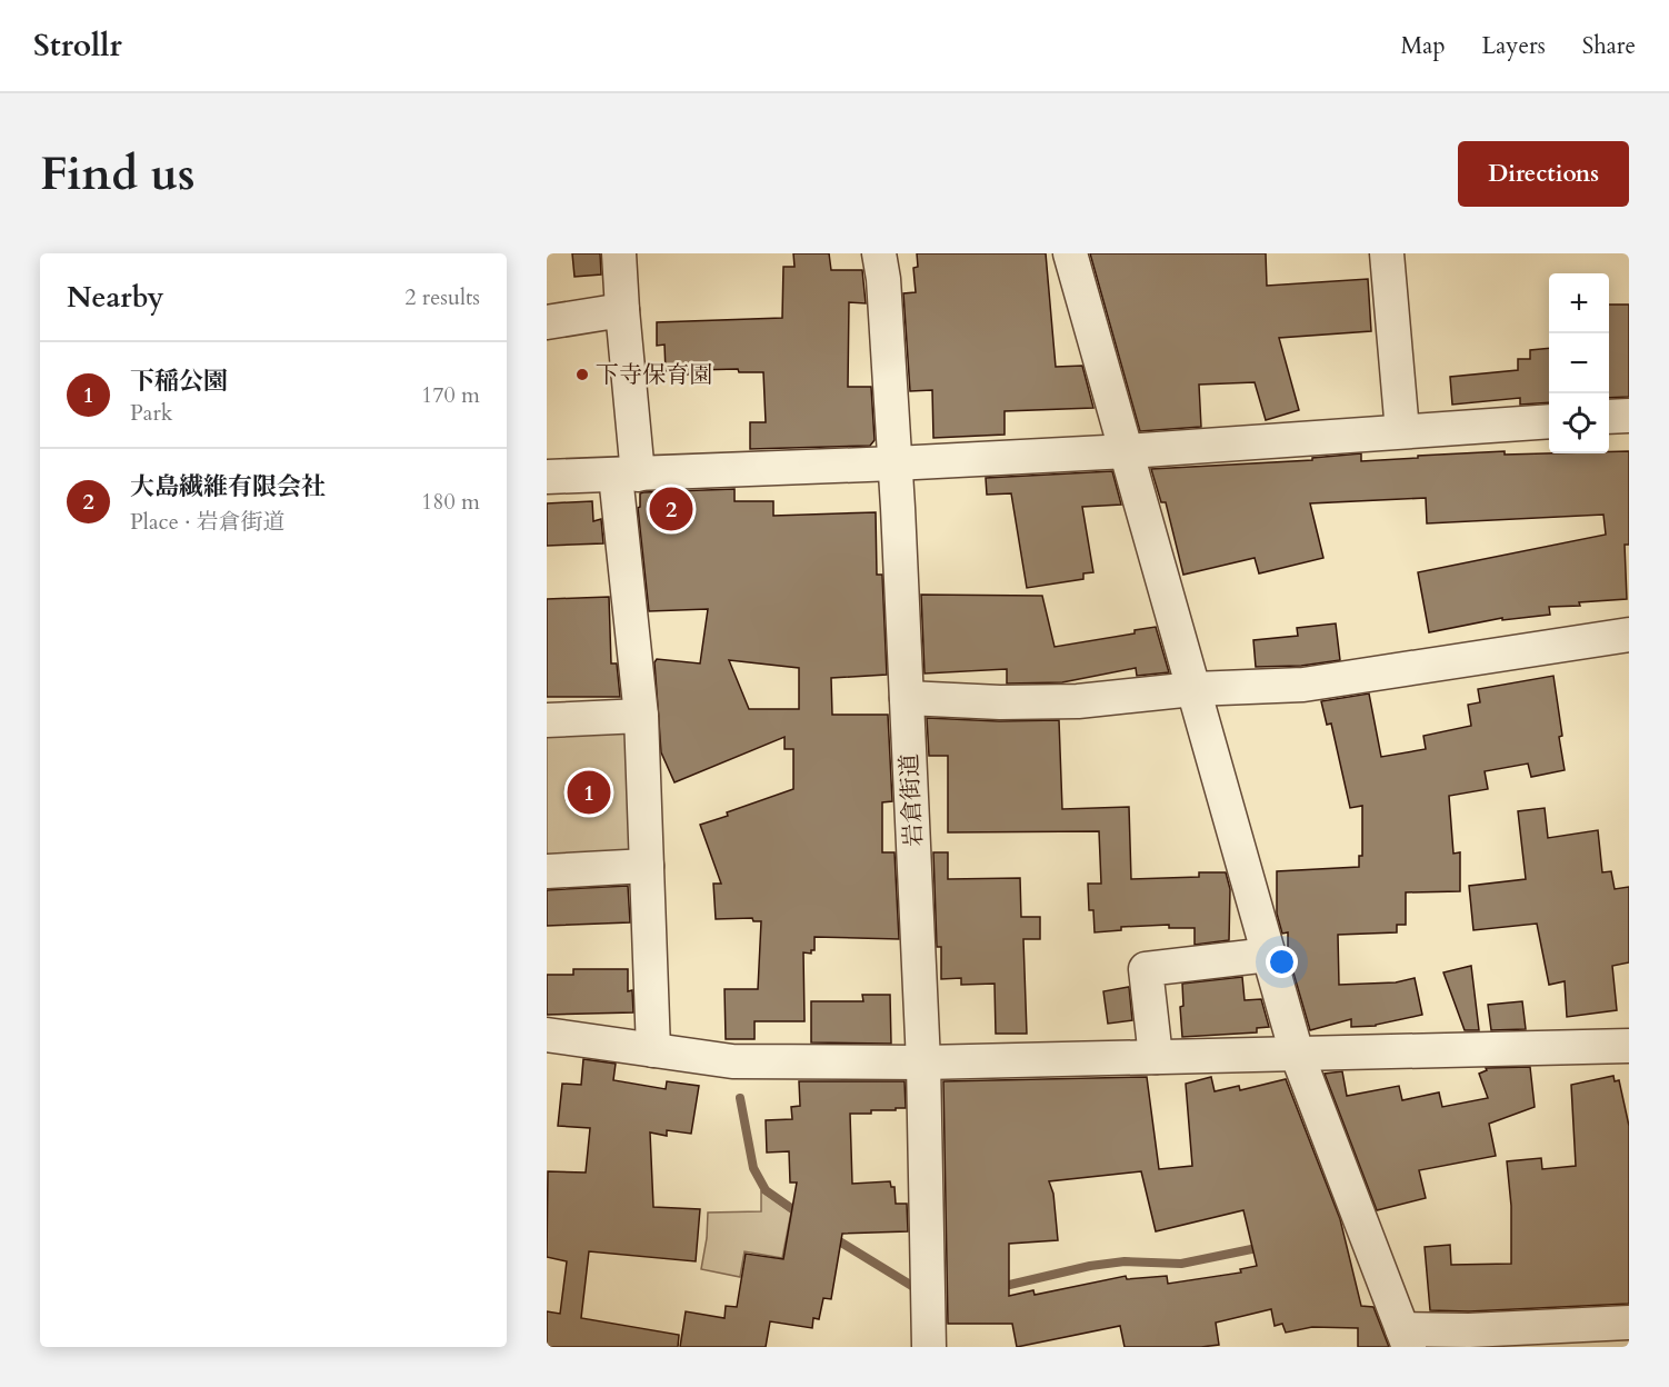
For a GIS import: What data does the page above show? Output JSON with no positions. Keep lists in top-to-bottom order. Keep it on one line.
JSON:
{"streets":{"street":["岩倉街道"]},"places":["下寺保育園"],"page":{"header":"Strollr","nav":["Map","Layers","Share"],"buttons":"Directions","title":"Find us","heading":["Nearby","2 results"],"map_buttons":["+","−"],"list":[{"mark":"1","name":"下稲公園","note":"Park","value":"170 m"},{"mark":"2","name":"大島繊維有限会社","note":"Place · 岩倉街道","value":"180 m"}],"pins":["2","1"]}}
